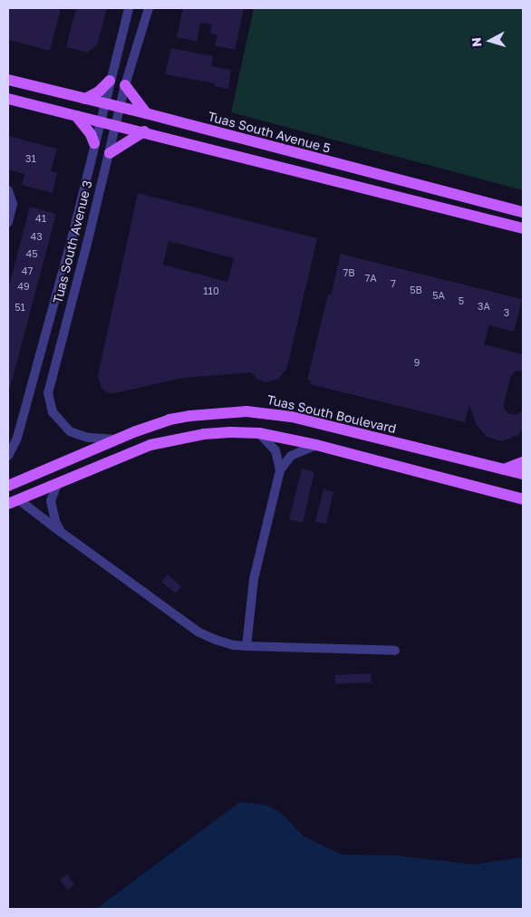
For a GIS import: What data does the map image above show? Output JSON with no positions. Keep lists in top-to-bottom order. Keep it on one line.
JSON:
{"streets":{"main road":["Tuas South Avenue 5","Tuas South Boulevard"],"street":["Tuas South Avenue 3"]},"crossings":[["Tuas South Avenue 5","Tuas South Avenue 3"],["Tuas South Avenue 3","Tuas South Boulevard"]],"house_numbers":["31","41","43","45","47","7B","7A","7","49","5B","110","5A","5","3A","51","3","9"],"north":"left"}
